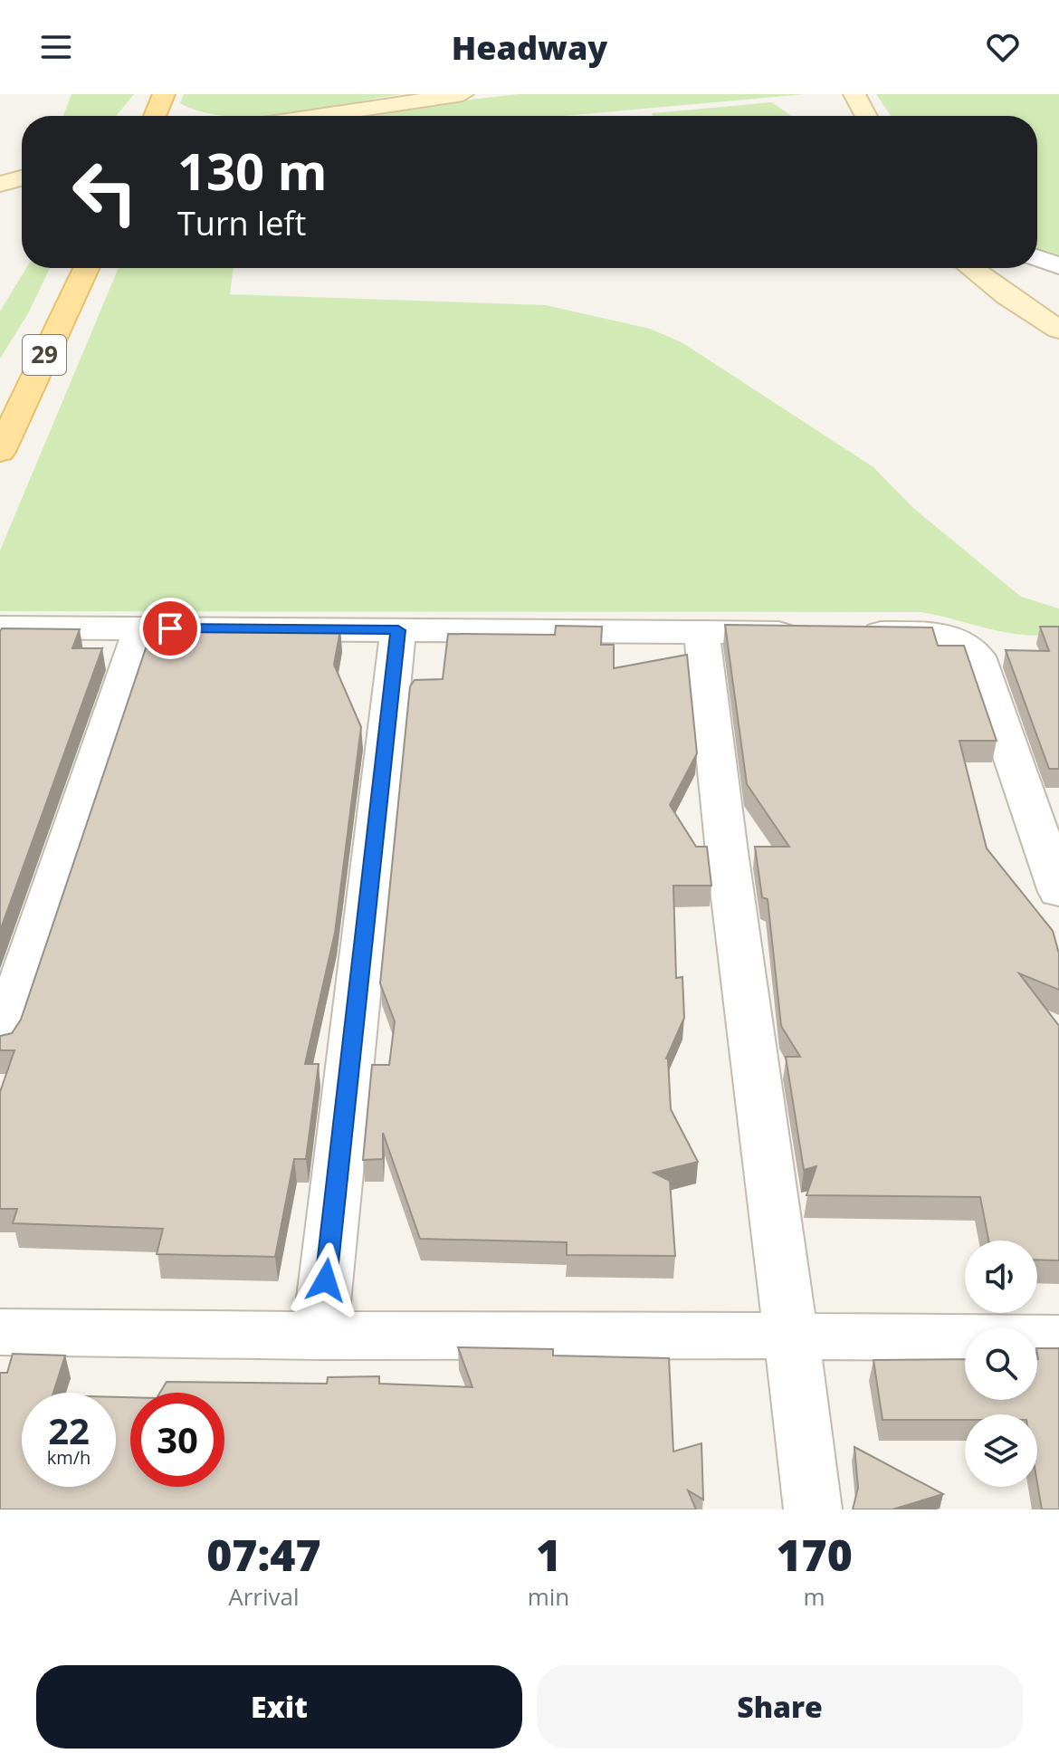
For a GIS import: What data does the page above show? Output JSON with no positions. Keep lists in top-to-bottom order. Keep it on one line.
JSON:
{"streets":{"main road":["29"]},"page":{"header":"Headway","turn":["130 m","Turn left"],"speed":"22 km/h","limit":"30","eta":["07:47","Arrival","1","min","170","m"],"buttons":["Exit","Share"]}}
